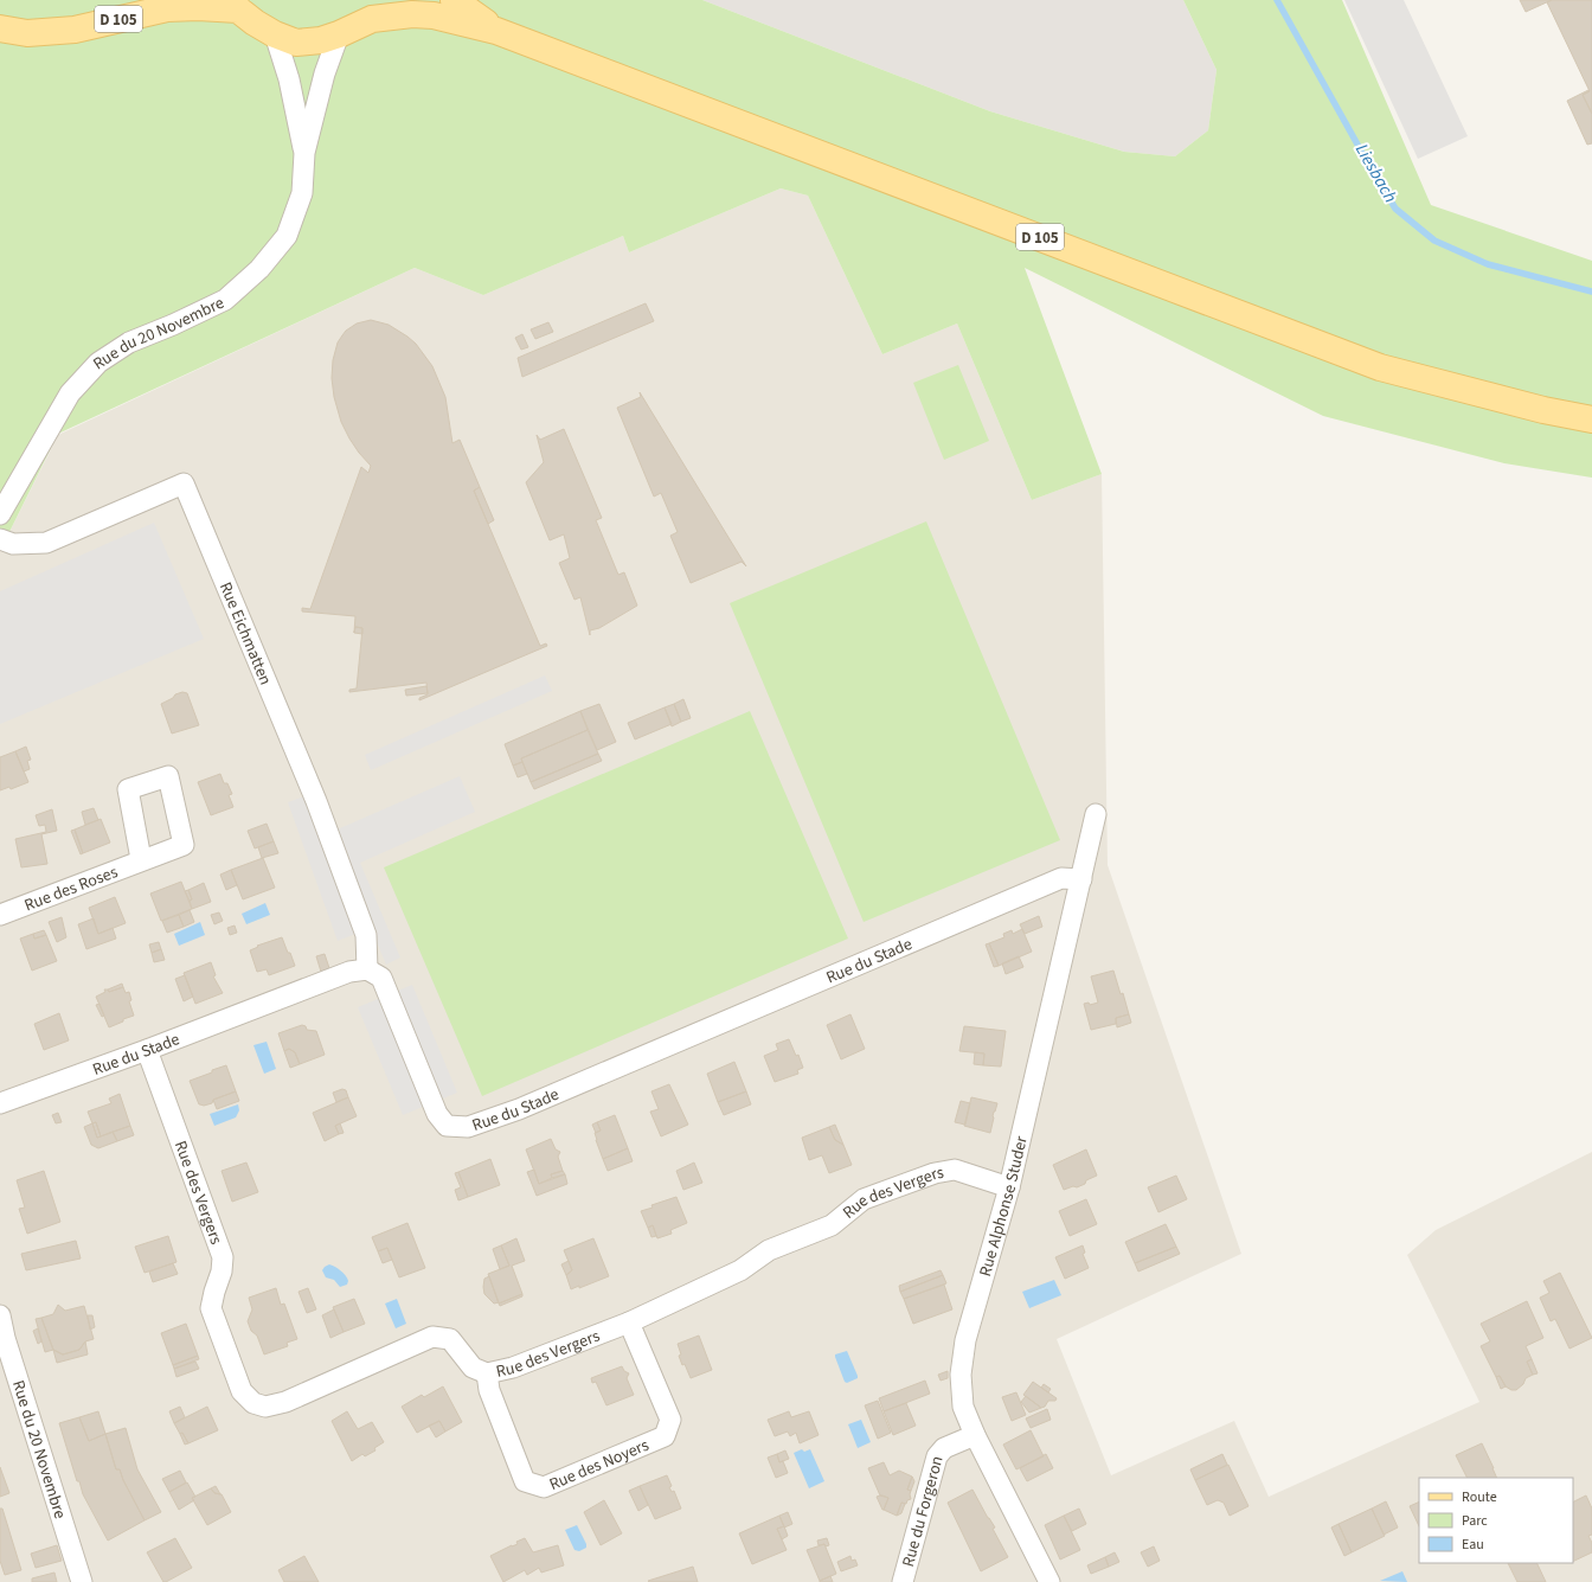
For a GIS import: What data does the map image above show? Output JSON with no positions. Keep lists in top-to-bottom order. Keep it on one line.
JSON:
{"streets":{"main road":["D 105"],"street":["Rue du 20 Novembre","Rue Eichmatten","Rue des Roses","Rue du Stade","Rue des Vergers","Rue Alphonse Studer","Rue des Noyers","Rue du Forgeron"]},"crossings":[["Rue Eichmatten","Rue du Stade"],["Rue du Stade","Rue des Vergers"],["Rue du Stade","Rue Alphonse Studer"],["Rue des Vergers","Rue Alphonse Studer"],["Rue des Vergers","Rue des Noyers"],["Rue Alphonse Studer","Rue du Forgeron"]],"water":["Liesbach"],"legend":["Route","Parc","Eau"]}
